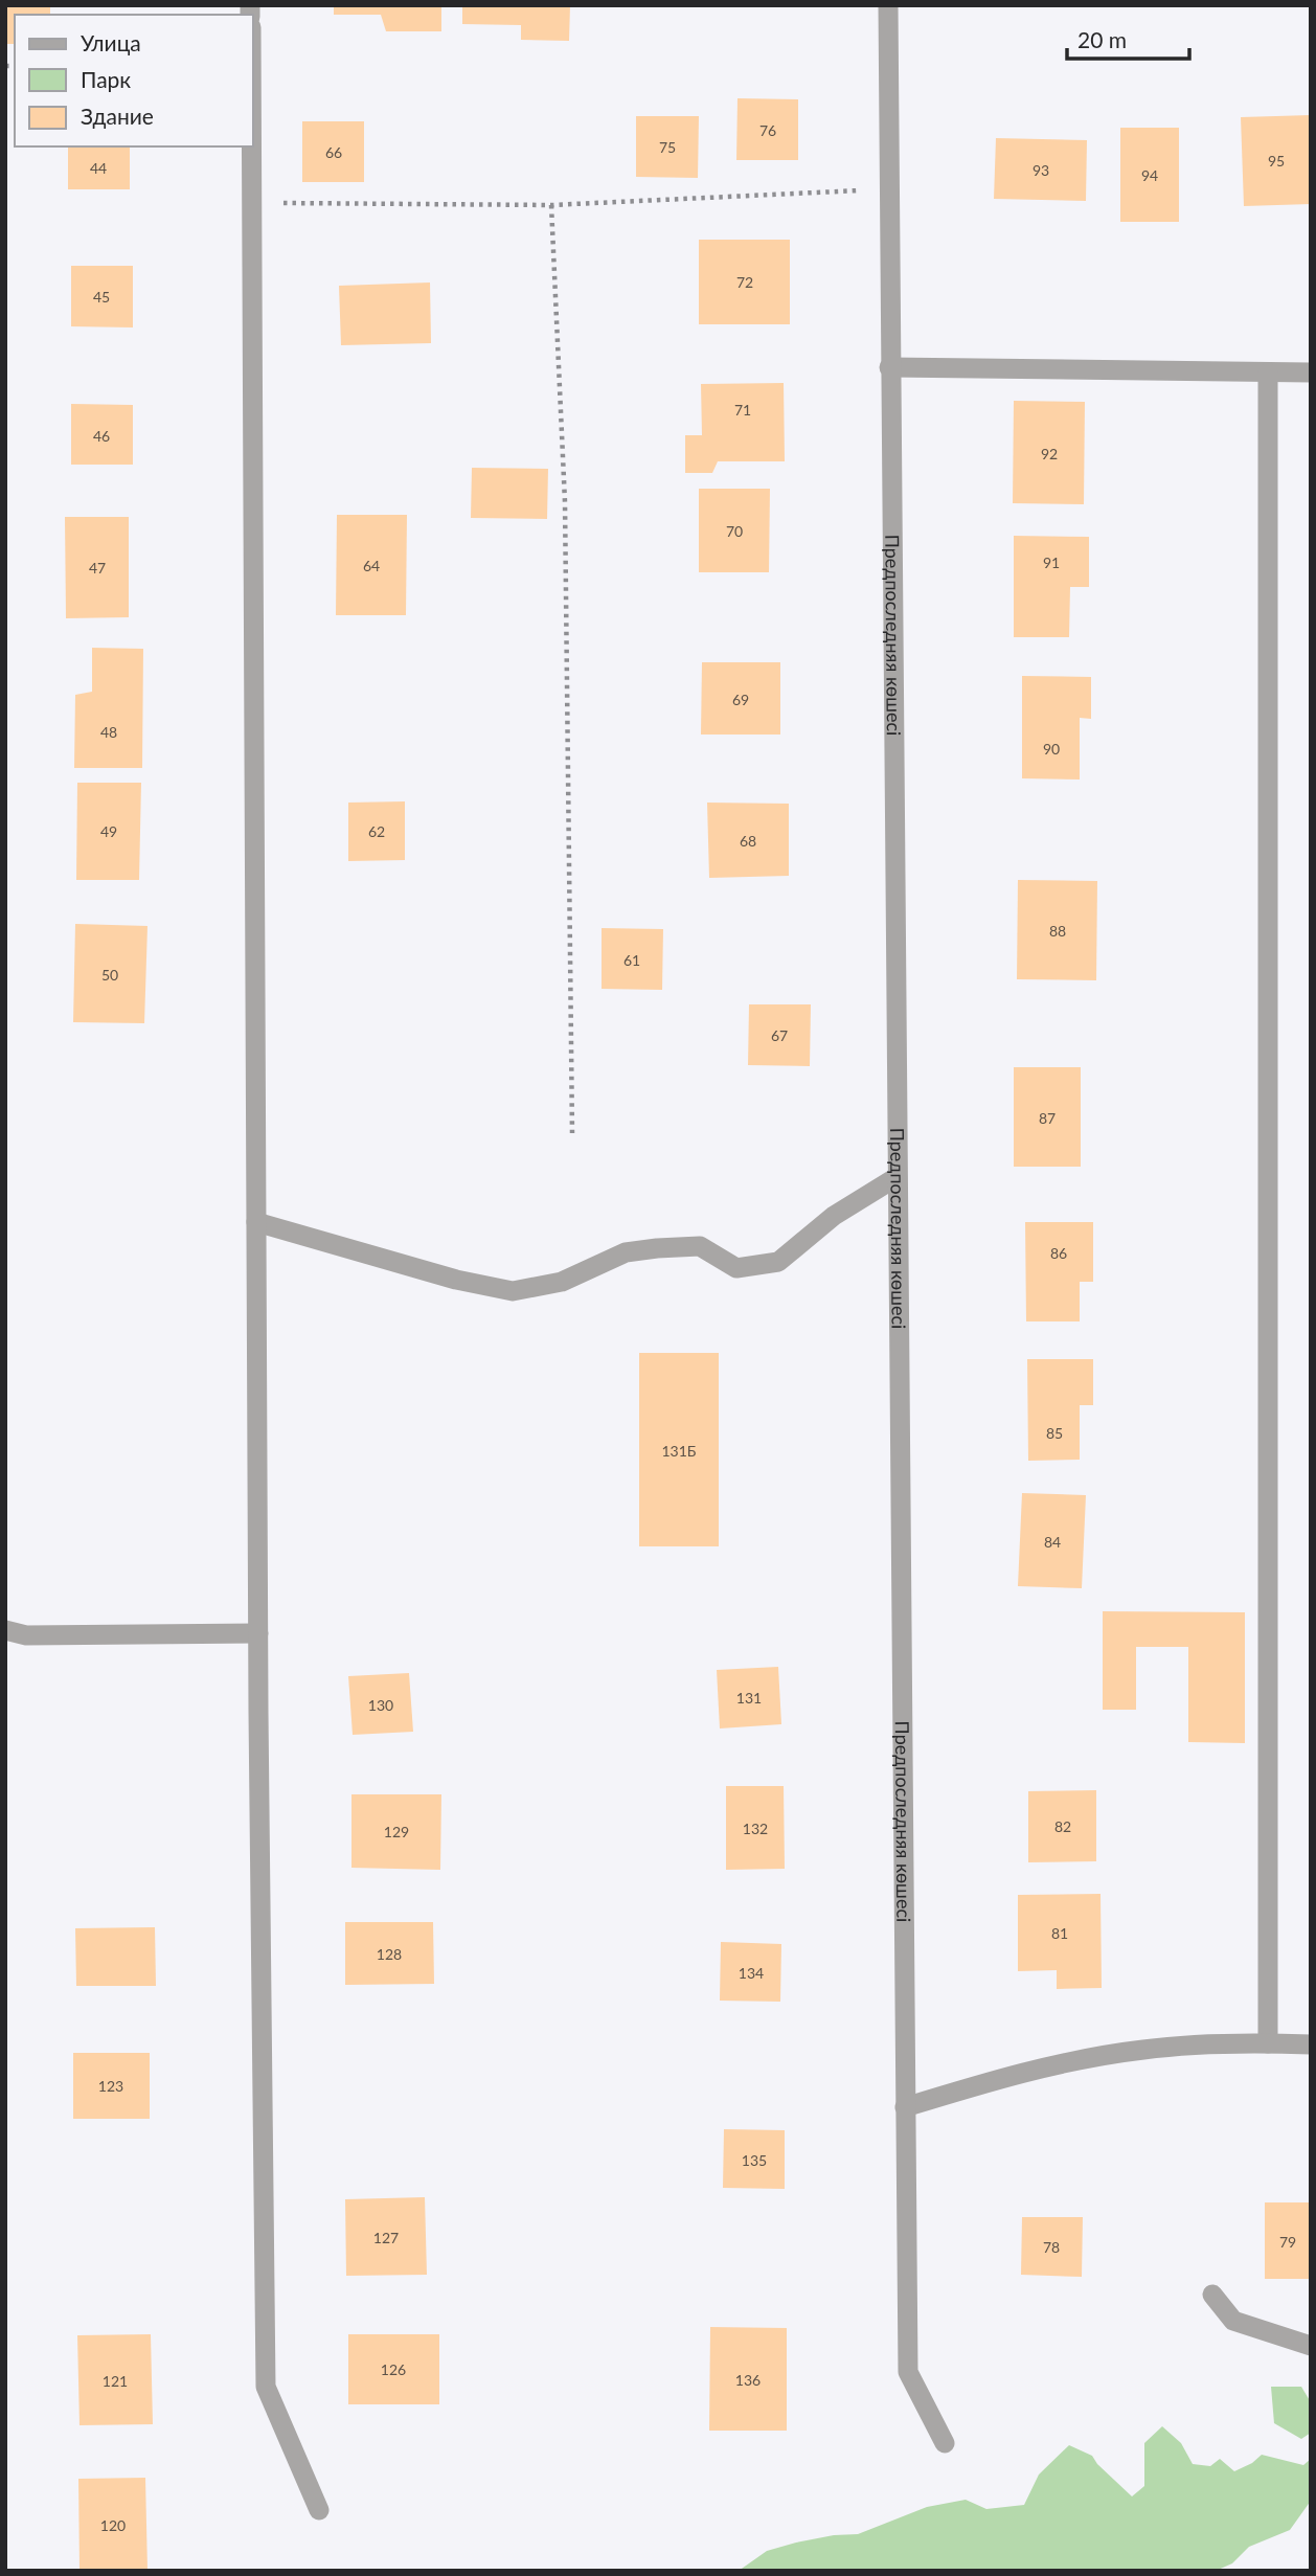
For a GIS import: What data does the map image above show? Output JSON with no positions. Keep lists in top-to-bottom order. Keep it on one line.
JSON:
{"streets":{"street":["Предпоследняя көшесі"]},"house_numbers":["76","75","66","95","44","93","94","72","45","71","46","92","70","91","64","47","69","48","90","49","62","68","88","61","50","67","87","86","85","131Б","84","131","130","82","132","129","81","128","134","123","135","127","79","78","126","136","121","120"],"legend":["Улица","Парк","Здание"],"scale_bar":"20 m"}
